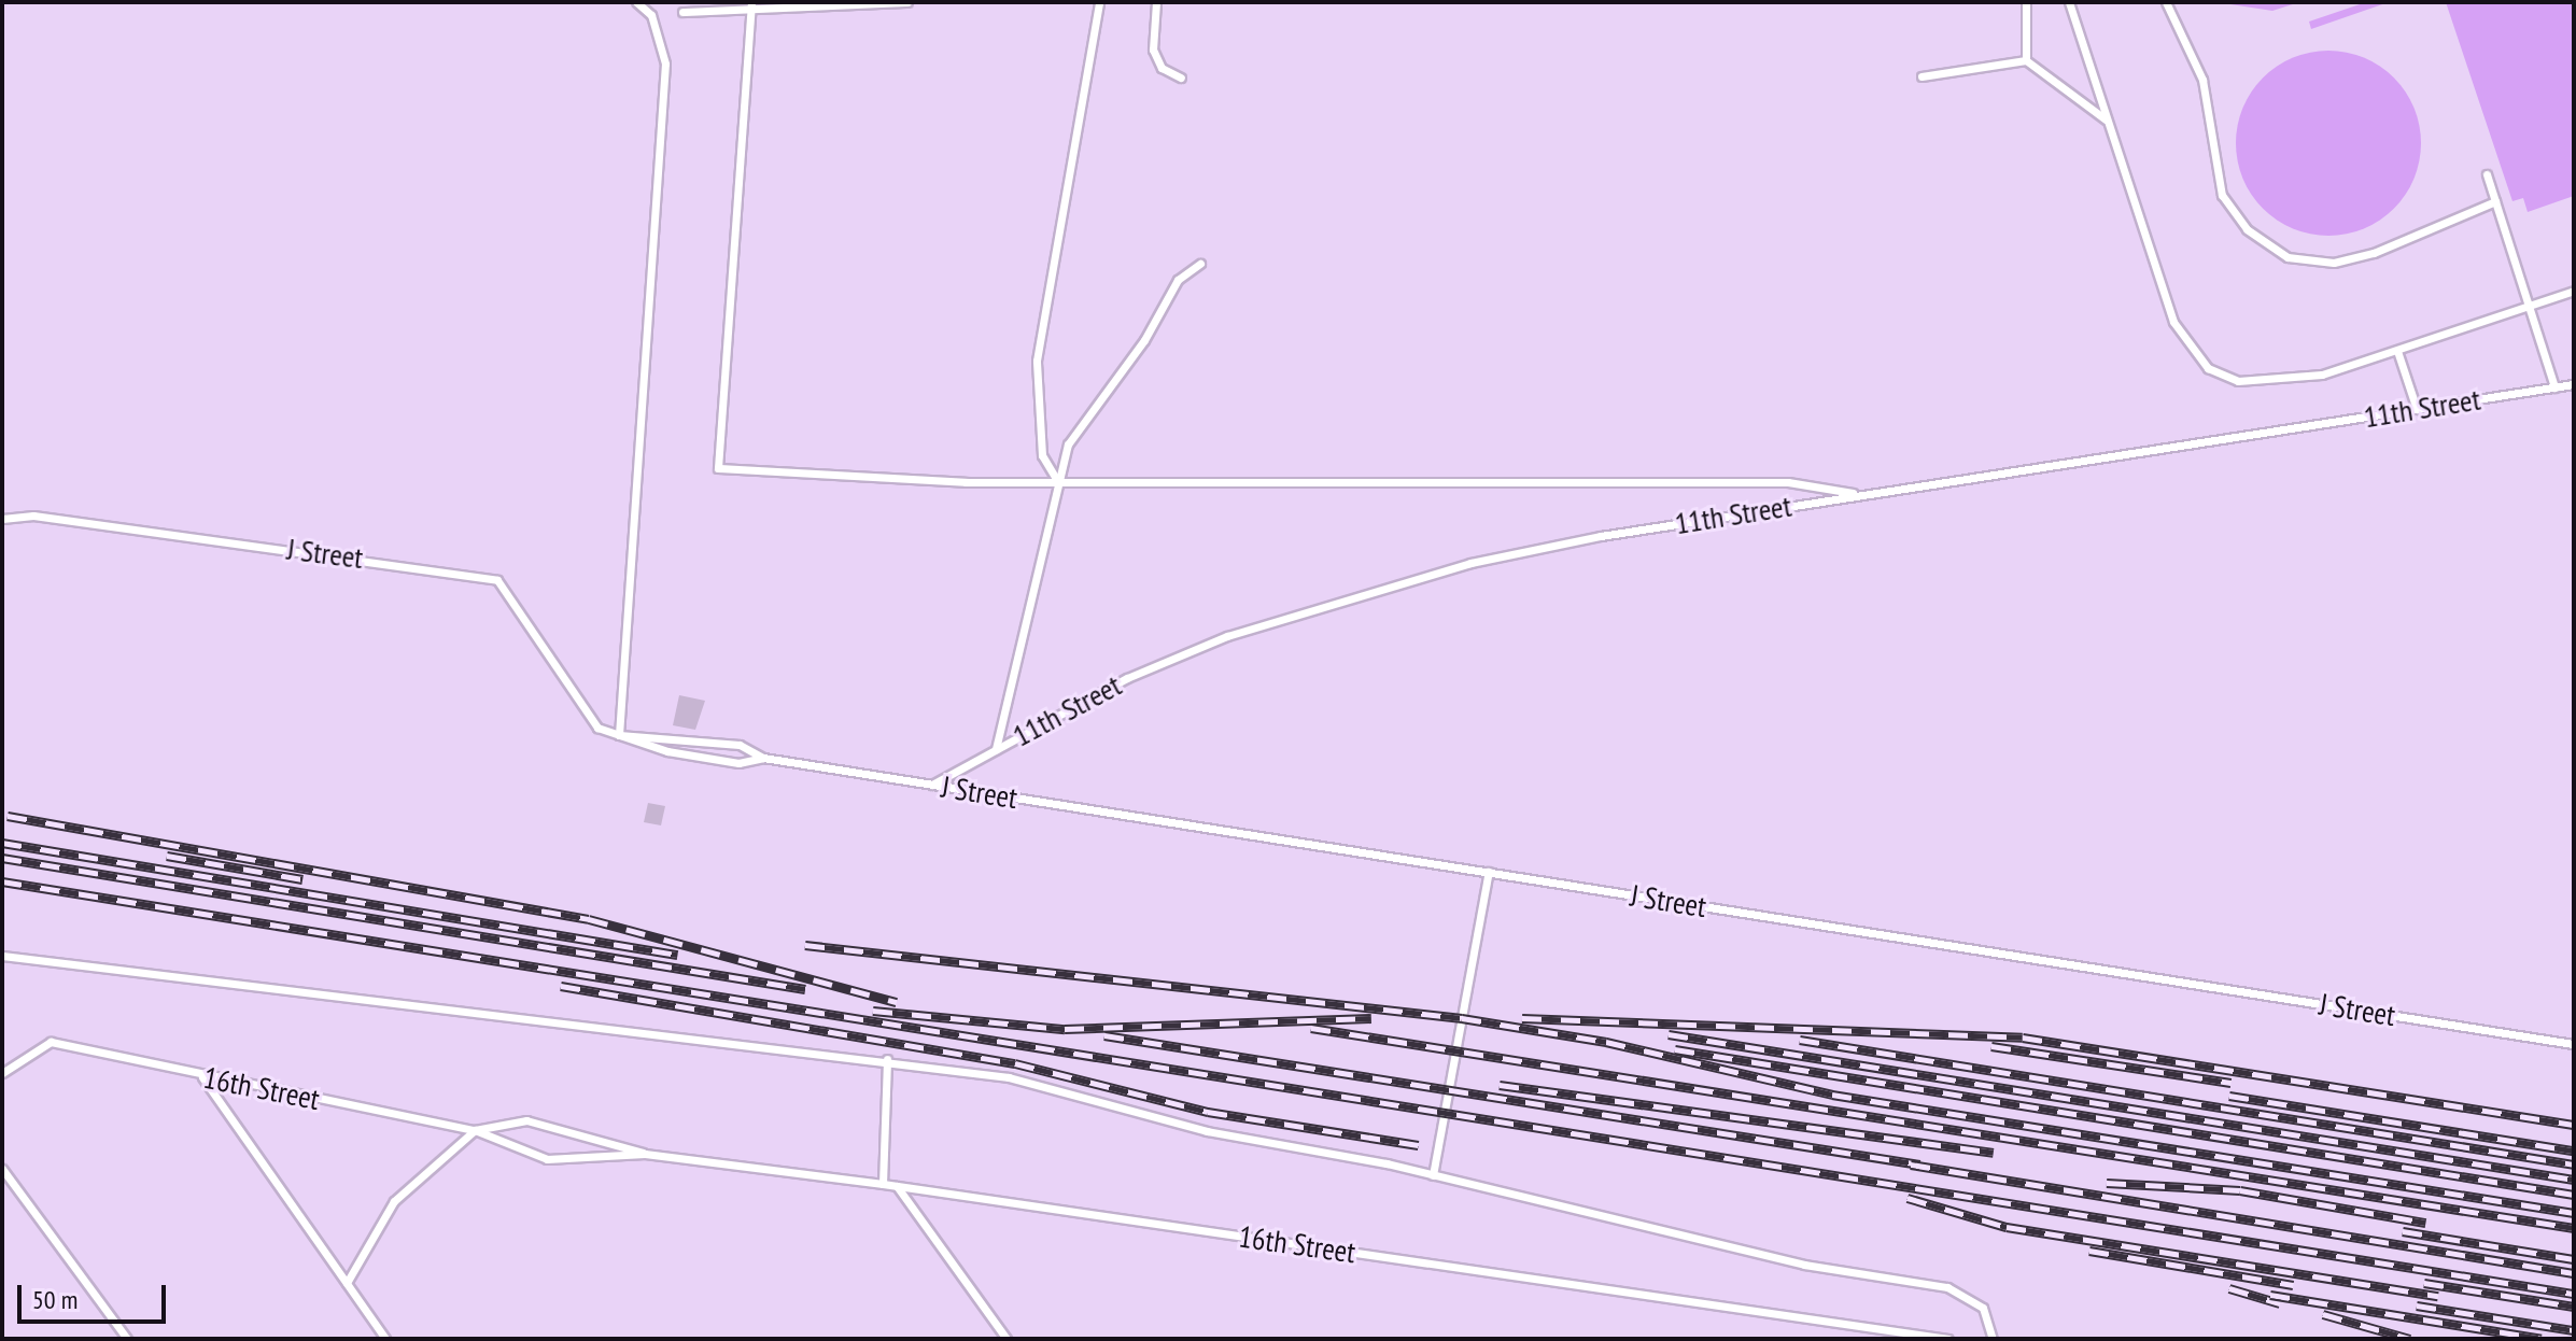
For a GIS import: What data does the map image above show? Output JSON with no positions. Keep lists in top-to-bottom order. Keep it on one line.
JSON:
{"streets":{"lane":["11th Street","J Street","16th Street"]},"crossings":[["11th Street","J Street"]],"scale_bar":"50 m"}
